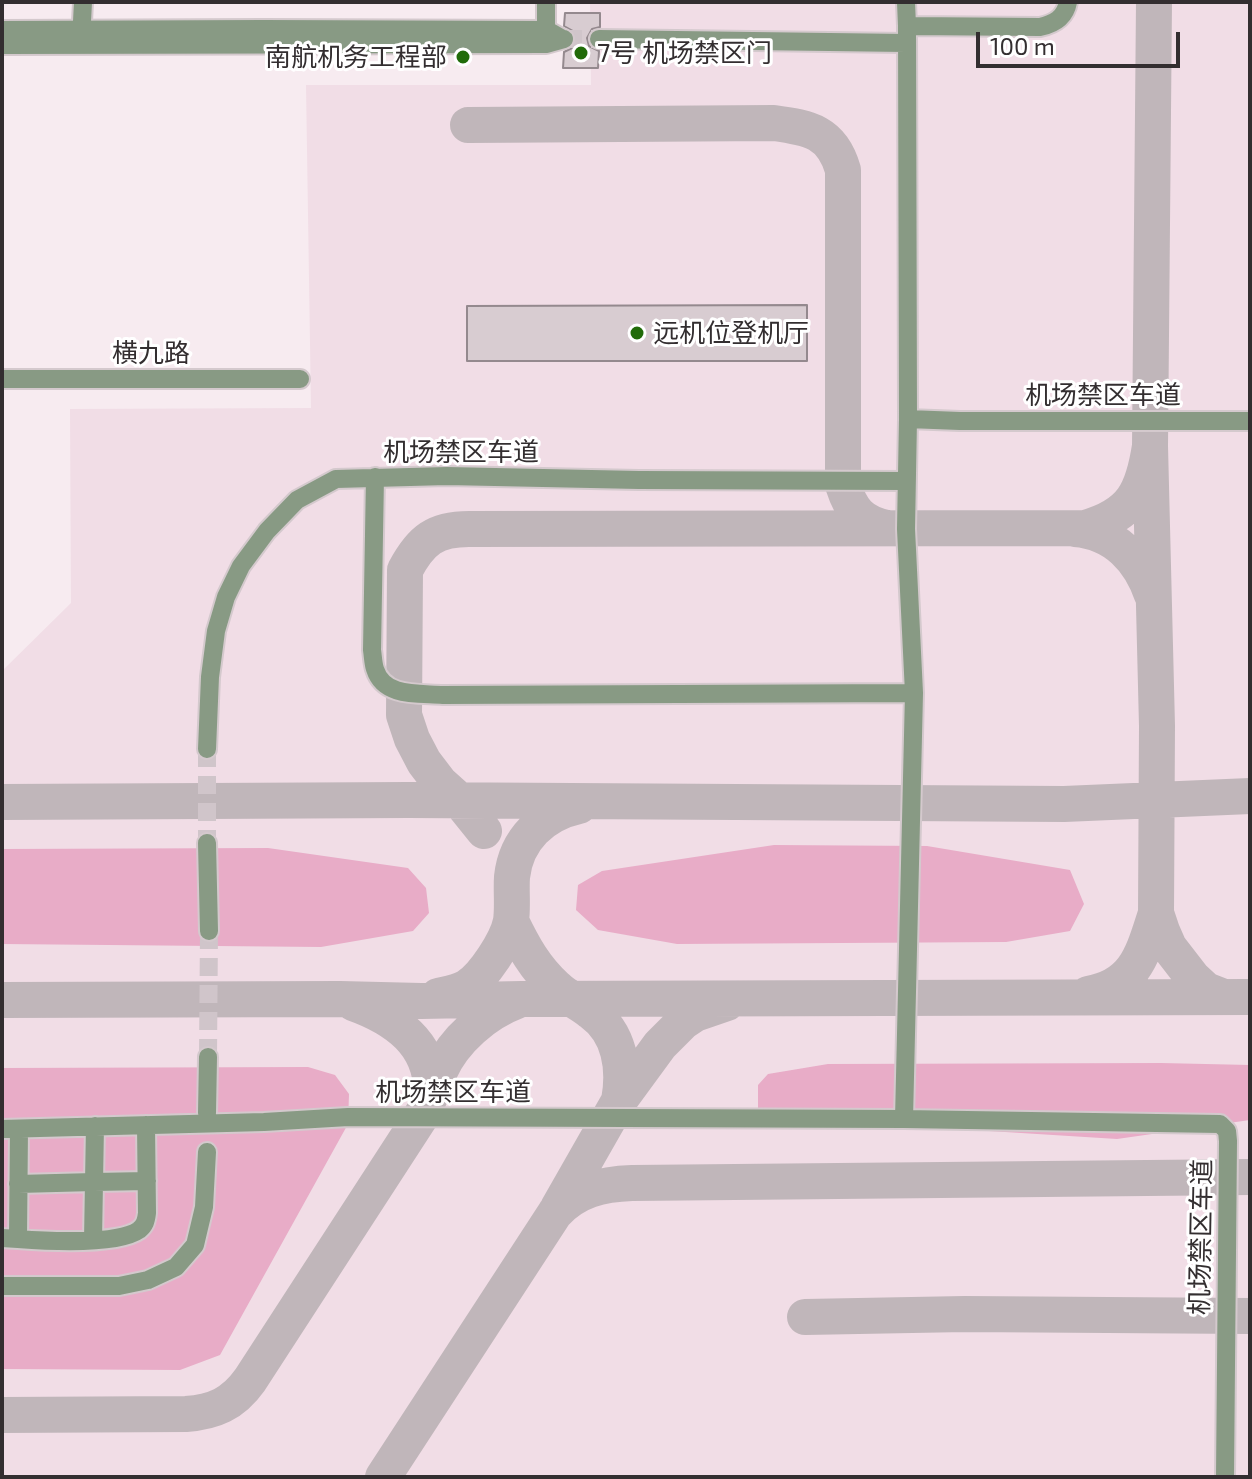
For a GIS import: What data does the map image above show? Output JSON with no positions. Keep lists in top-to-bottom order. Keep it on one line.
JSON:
{"streets":{"street":["横九路","机场禁区车道"]},"places":["7号 机场禁区门","南航机务工程部","远机位登机厅"],"scale_bar":"100 m"}
